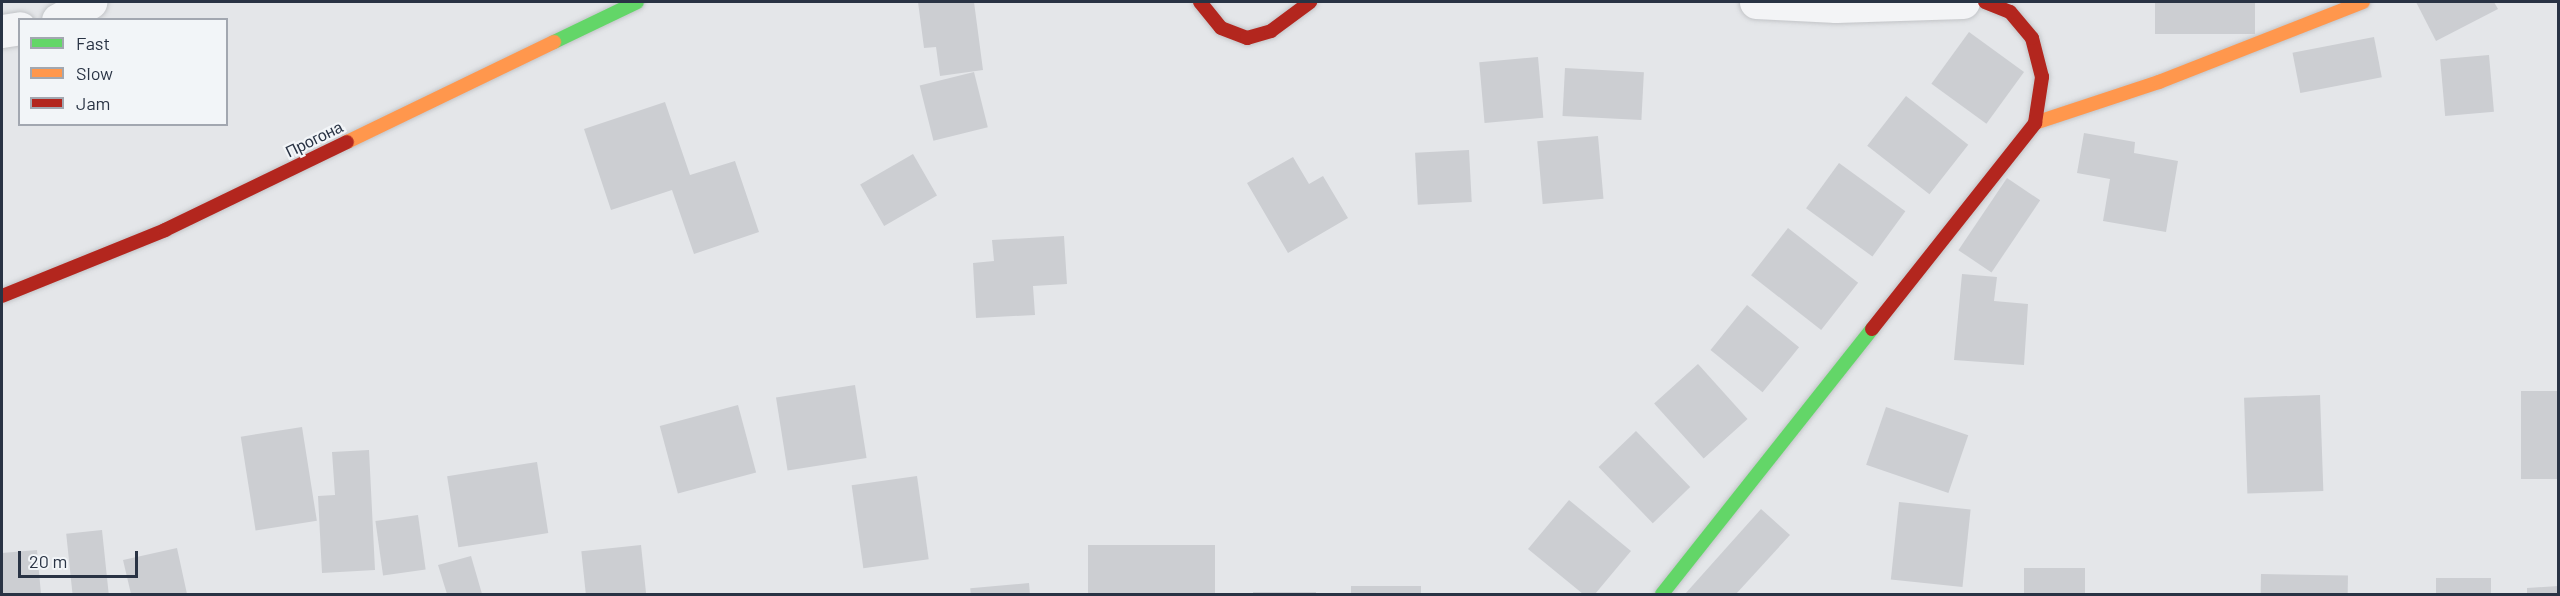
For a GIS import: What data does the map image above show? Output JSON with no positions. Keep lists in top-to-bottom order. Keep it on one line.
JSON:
{"streets":{"street":["Прогона"]},"legend":["Fast","Slow","Jam"],"scale_bar":"20 m"}
